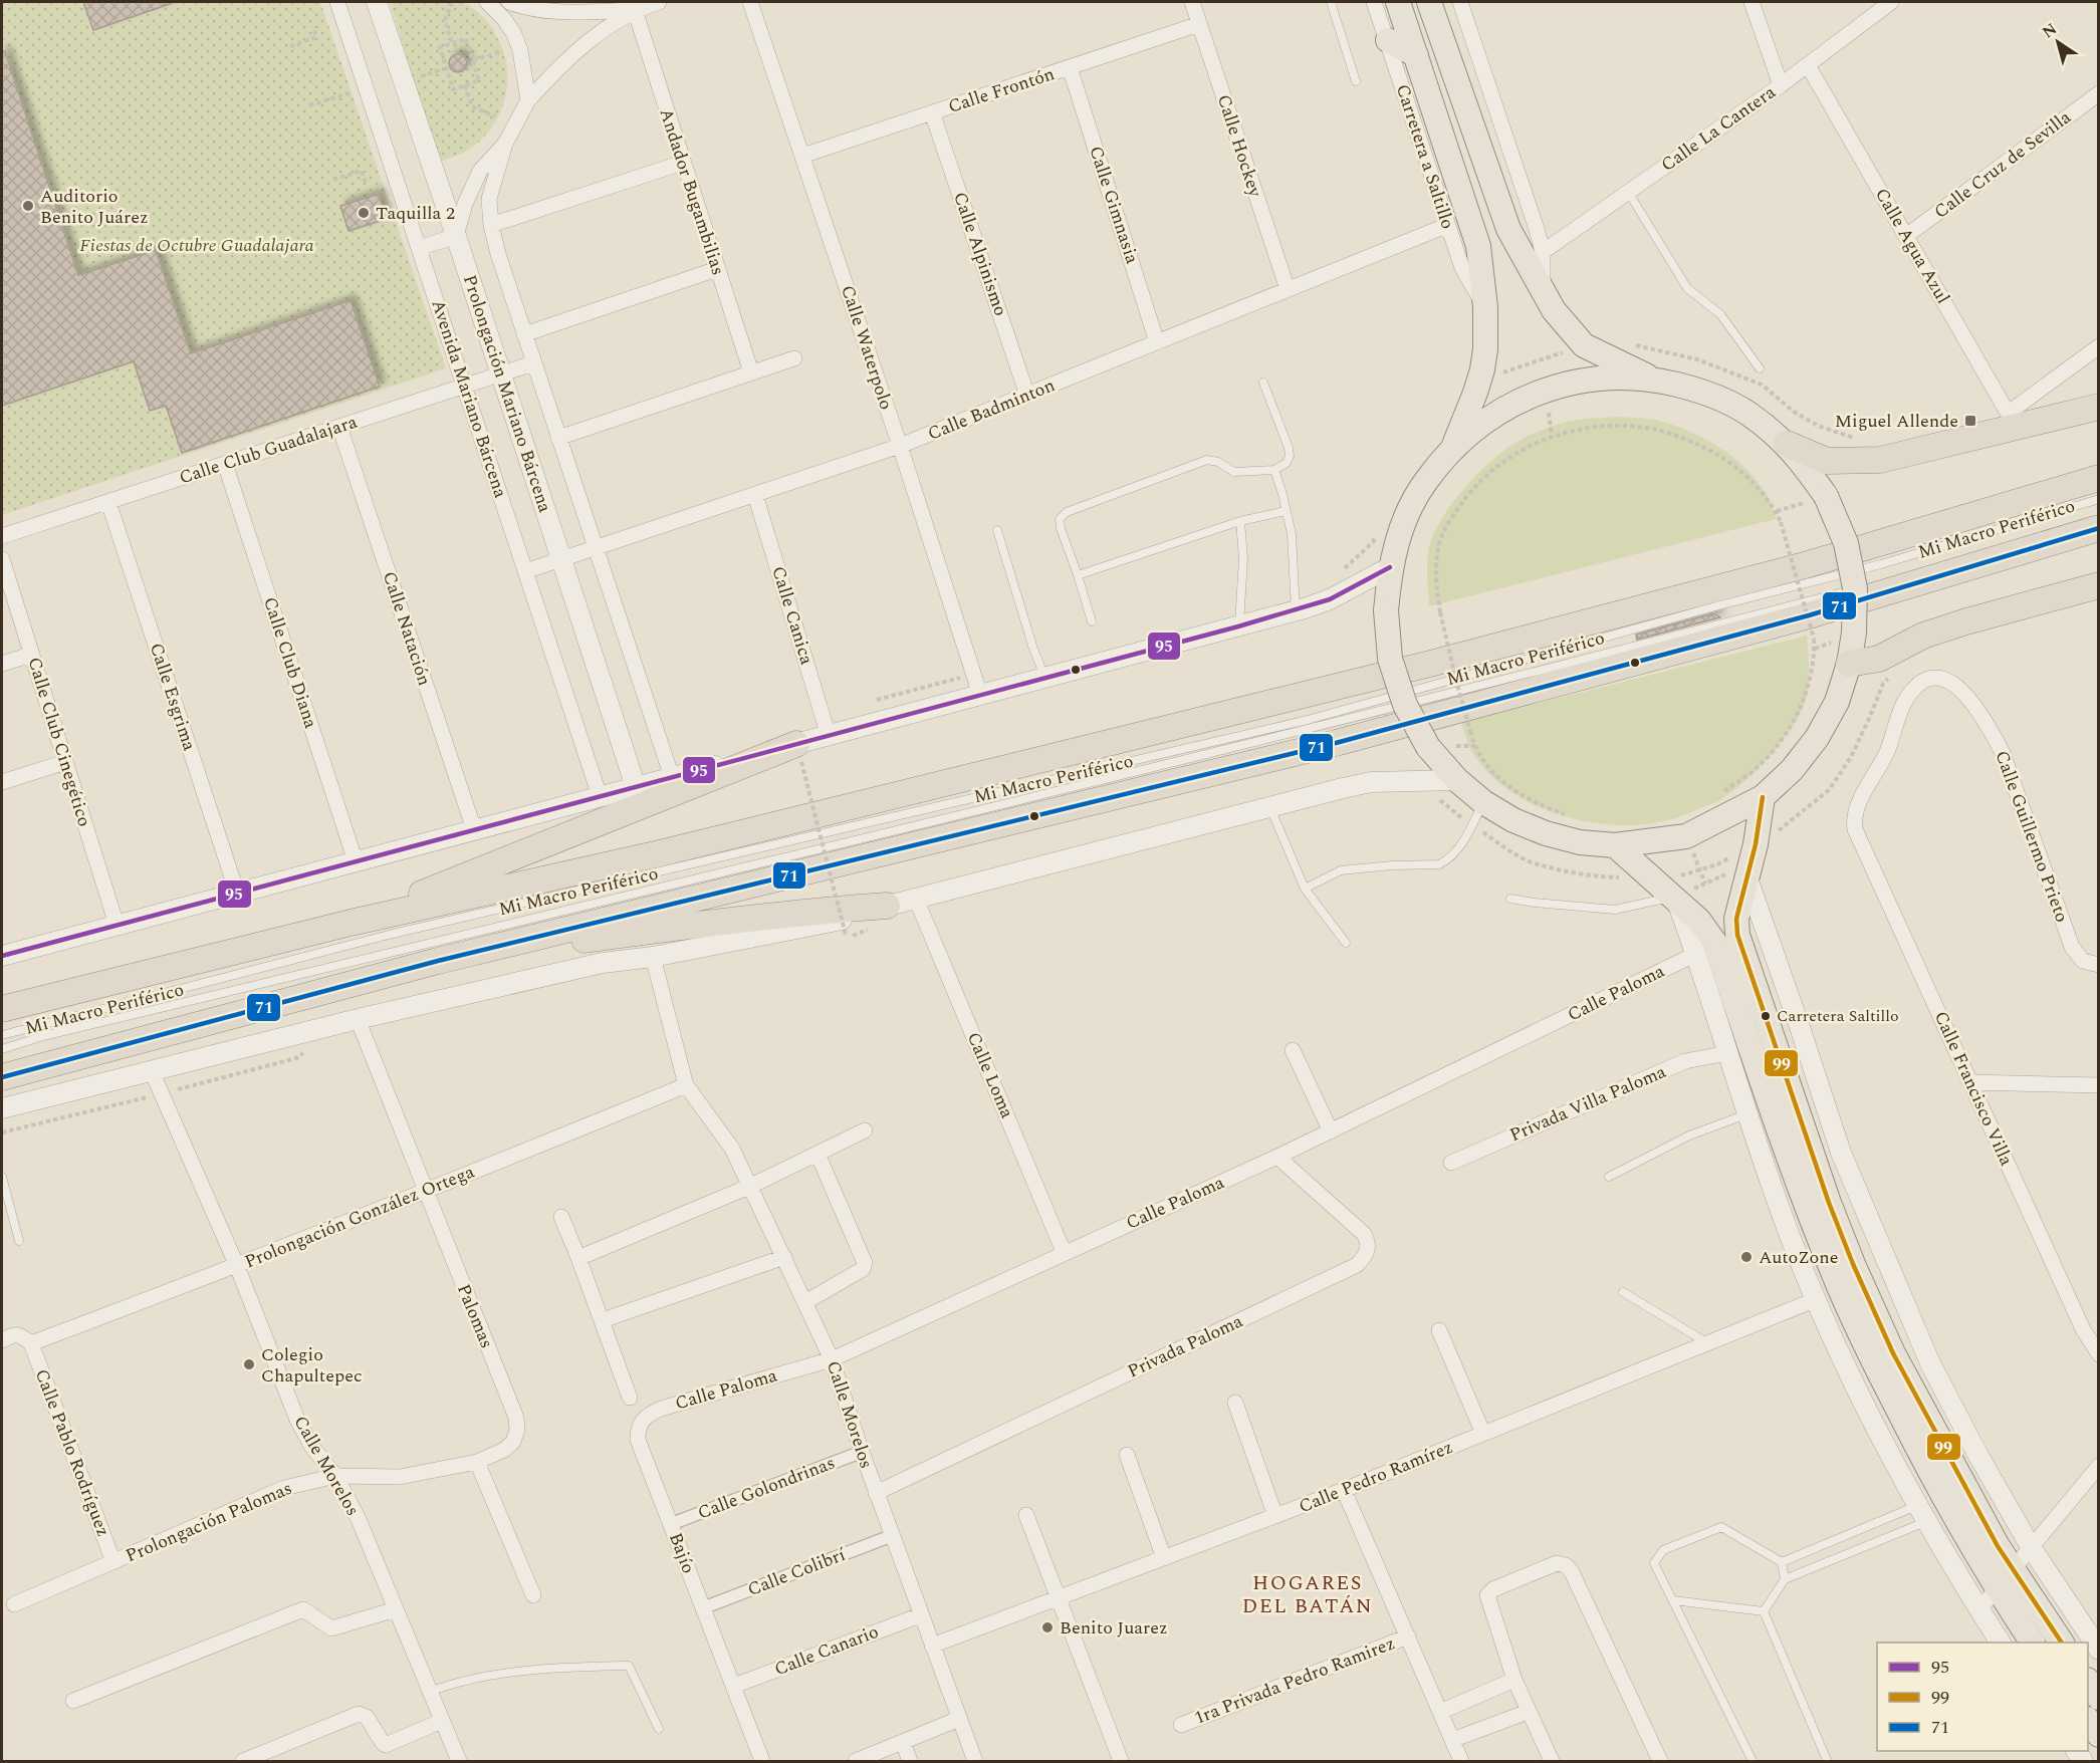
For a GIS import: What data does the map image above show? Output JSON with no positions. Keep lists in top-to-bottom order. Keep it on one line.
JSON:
{"streets":{"main road":["Carretera a Saltillo"],"street":["Calle Frontón","Calle La Cantera","Calle Hockey","Calle Cruz de Sevilla","Andador Bugambilias","Calle Gimnasia","Calle Agua Azul","Calle Alpinismo","Calle Waterpolo","Prolongación Mariano Bárcena","Avenida Mariano Bárcena","Calle Badminton","Calle Club Guadalajara","Calle Canica","Calle Natación","Calle Club Diana","Calle Esgrima","Calle Club Cinegético","Calle Guillermo Prieto","Calle Paloma","Calle Loma","Calle Francisco Villa","Privada Villa Paloma","Prolongación González Ortega","Palomas","Privada Paloma","Calle Morelos","Calle Pablo Rodríguez","Calle Pedro Ramírez","Calle Golondrinas","Prolongación Palomas","Bajío","Calle Colibrí","Calle Canario","1ra Privada Pedro Ramirez"],"lane":["Mi Macro Periférico"]},"crossings":[["Calle Frontón","Calle Hockey"],["Calle Frontón","Calle Gimnasia"],["Calle Frontón","Calle Alpinismo"],["Calle Frontón","Calle Waterpolo"],["Calle La Cantera","Calle Agua Azul"],["Calle Hockey","Calle Badminton"],["Carretera a Saltillo","Calle Badminton"],["Calle Cruz de Sevilla","Calle Agua Azul"],["Calle Gimnasia","Calle Badminton"],["Calle Alpinismo","Calle Badminton"],["Calle Waterpolo","Calle Badminton"],["Prolongación Mariano Bárcena","Calle Badminton"],["Prolongación Mariano Bárcena","Calle Club Guadalajara"],["Avenida Mariano Bárcena","Calle Badminton"],["Avenida Mariano Bárcena","Calle Club Guadalajara"],["Calle Badminton","Calle Canica"],["Calle Club Guadalajara","Calle Natación"],["Calle Club Guadalajara","Calle Club Diana"],["Calle Club Guadalajara","Calle Esgrima"],["Calle Guillermo Prieto","Calle Francisco Villa"],["Calle Paloma","Calle Loma"],["Calle Paloma","Privada Paloma"],["Calle Paloma","Calle Morelos"],["Calle Paloma","Bajío"],["Prolongación González Ortega","Palomas"],["Prolongación González Ortega","Calle Morelos"],["Prolongación González Ortega","Calle Pablo Rodríguez"],["Palomas","Prolongación Palomas"],["Privada Paloma","Calle Morelos"],["Calle Morelos","Calle Pedro Ramírez"],["Calle Morelos","Calle Golondrinas"],["Calle Morelos","Prolongación Palomas"],["Calle Morelos","Calle Colibrí"],["Calle Morelos","Calle Canario"],["Calle Pablo Rodríguez","Prolongación Palomas"],["Calle Golondrinas","Bajío"],["Bajío","Calle Colibrí"],["Bajío","Calle Canario"]],"districts":["HOGARES DEL BATÁN"],"parks":["Fiestas de Octubre Guadalajara"],"places":{"other":["Auditorio Benito Juárez","Taquilla 2","Carretera Saltillo","AutoZone","Colegio Chapultepec","Benito Juarez"],"transit":["Miguel Allende"]},"lines":["transit line 71","transit line 95","transit line 99"],"legend":["95","99","71"],"north":"top left"}
